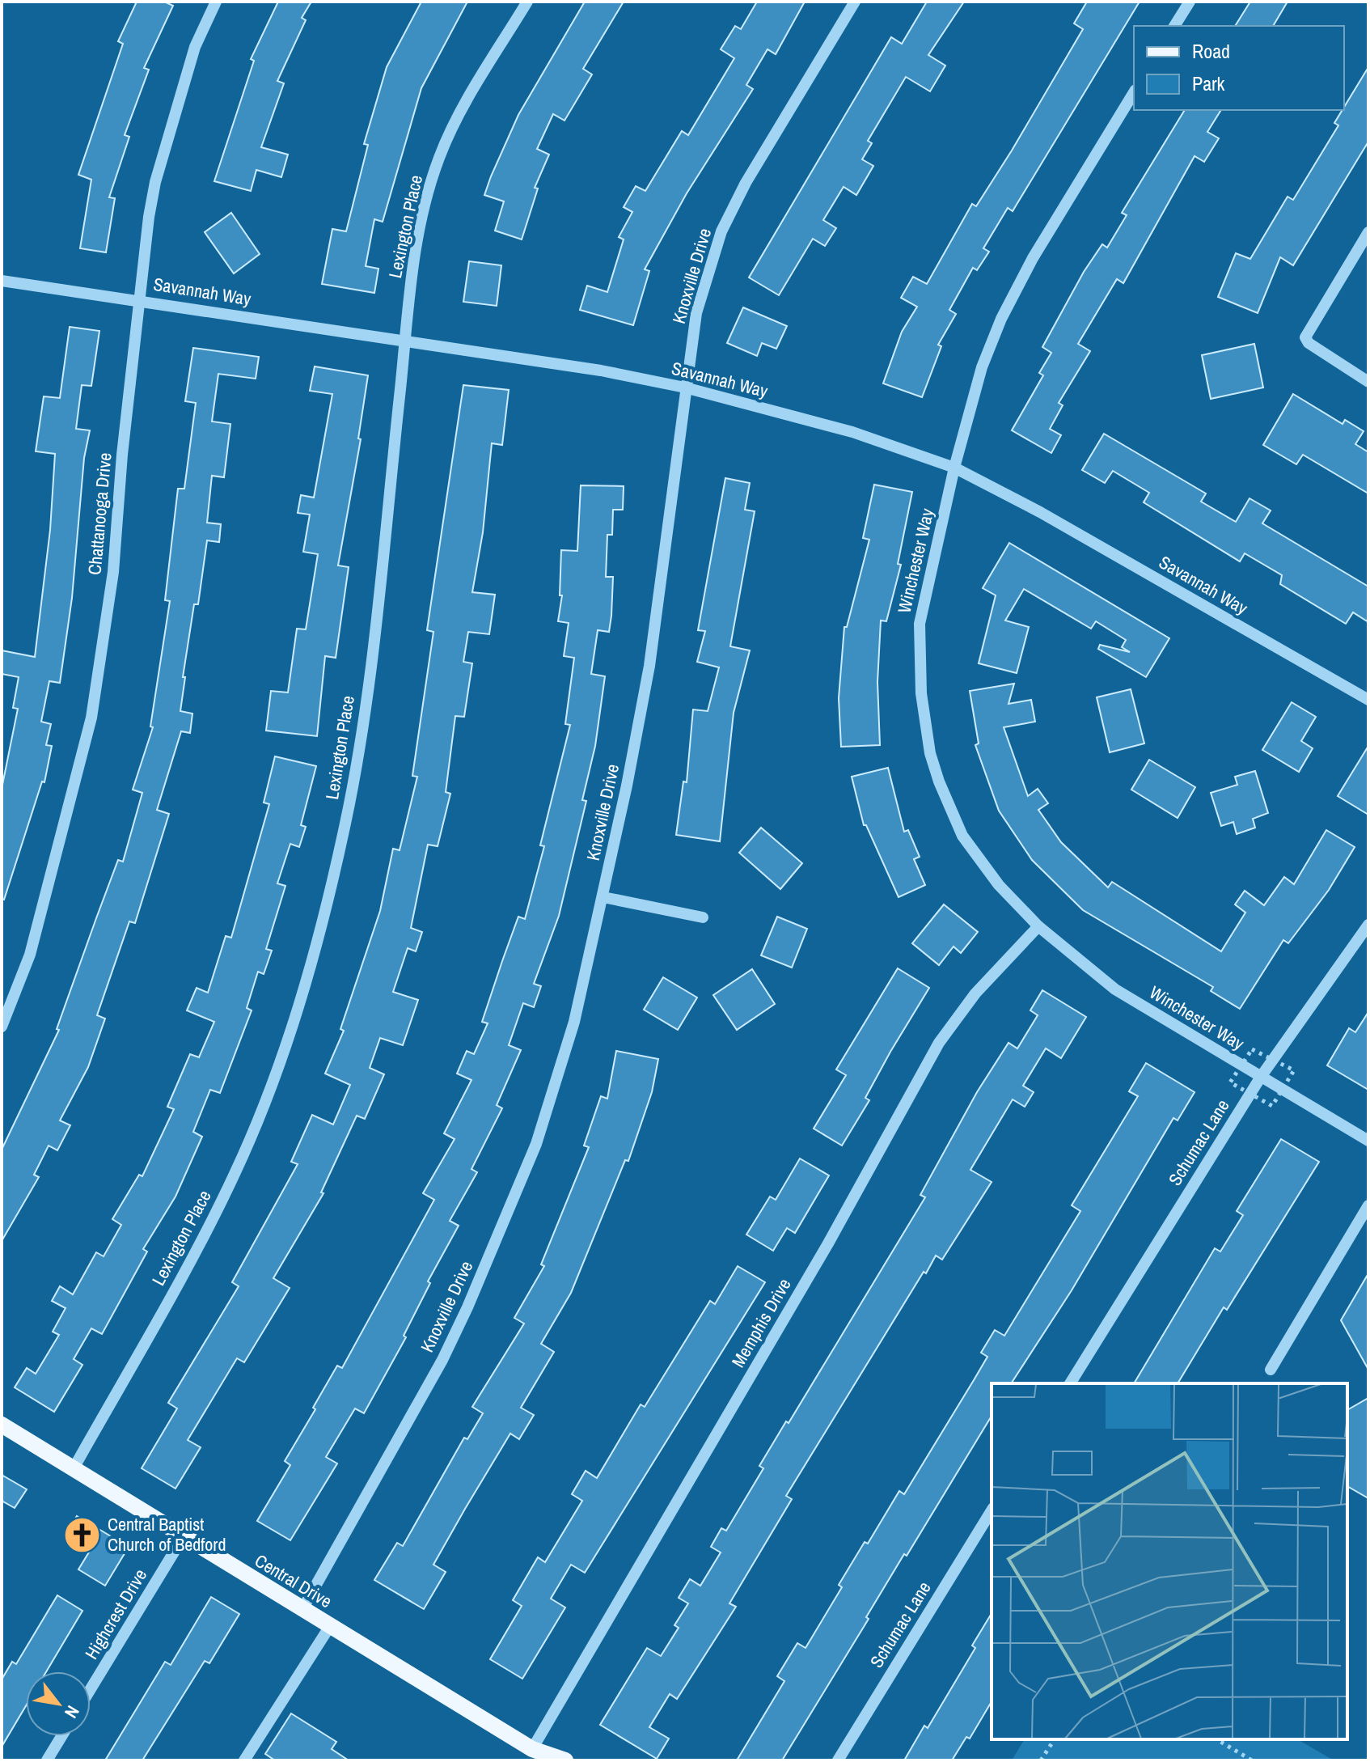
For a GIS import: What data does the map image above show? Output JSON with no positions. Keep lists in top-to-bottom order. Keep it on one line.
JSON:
{"streets":{"main road":["Central Drive"],"street":["Lexington Place","Knoxville Drive","Savannah Way","Chattanooga Drive","Winchester Way","Schumac Lane","Memphis Drive","Highcrest Drive"]},"crossings":[["Lexington Place","Savannah Way"],["Lexington Place","Central Drive"],["Knoxville Drive","Savannah Way"],["Knoxville Drive","Central Drive"],["Savannah Way","Chattanooga Drive"],["Savannah Way","Winchester Way"],["Winchester Way","Schumac Lane"],["Winchester Way","Memphis Drive"],["Memphis Drive","Central Drive"],["Central Drive","Highcrest Drive"]],"places":{"church":["Central Baptist Church of Bedford"]},"legend":["Road","Park"],"north":"bottom right"}
